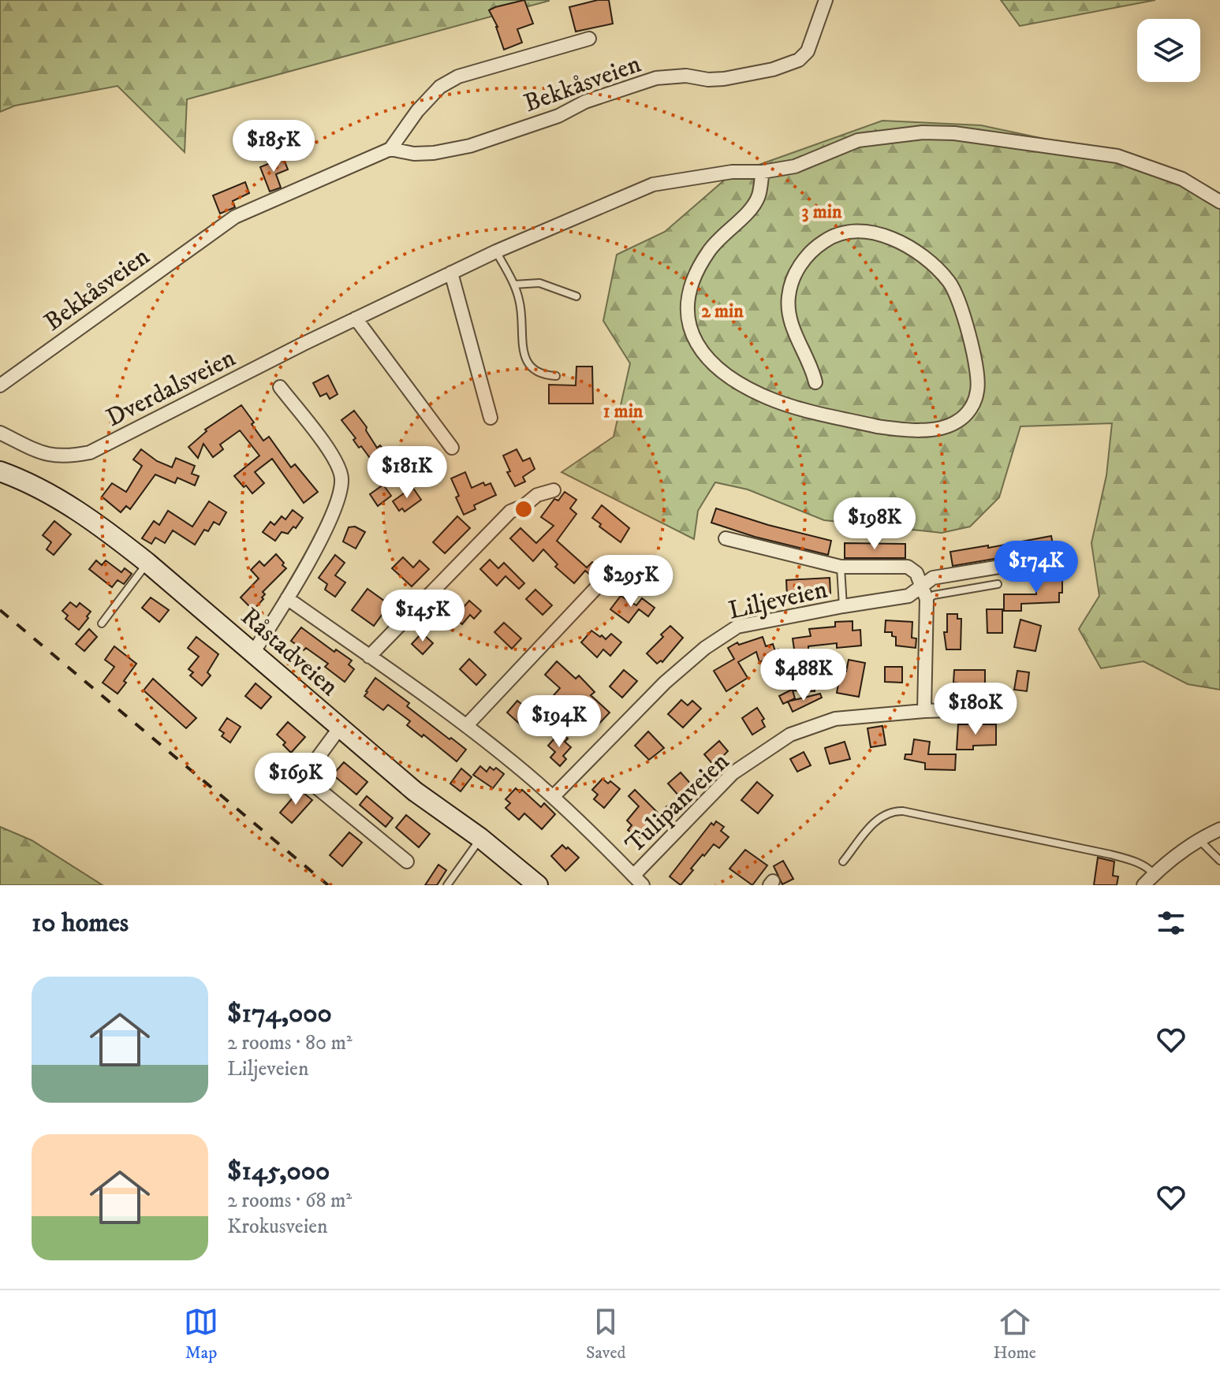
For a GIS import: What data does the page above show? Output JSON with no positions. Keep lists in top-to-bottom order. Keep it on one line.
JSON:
{"streets":{"main road":["Råstadveien"],"street":["Bekkåsveien","Dverdalsveien","Liljeveien","Tulipanveien"]},"crossings":[["Liljeveien","Tulipanveien"]],"page":{"price":["$185K","$181K","$198K","$174K","$295K","$145K","$488K","$180K","$194K","$169K"],"heading":"10 homes","list":[{"name":"$174,000","note":"2 rooms · 80 m² · Liljeveien"},{"name":"$145,000","note":"2 rooms · 68 m² · Krokusveien"}],"tabs":["Map","Saved","Home"]},"rings":["3 min","2 min","1 min"]}
